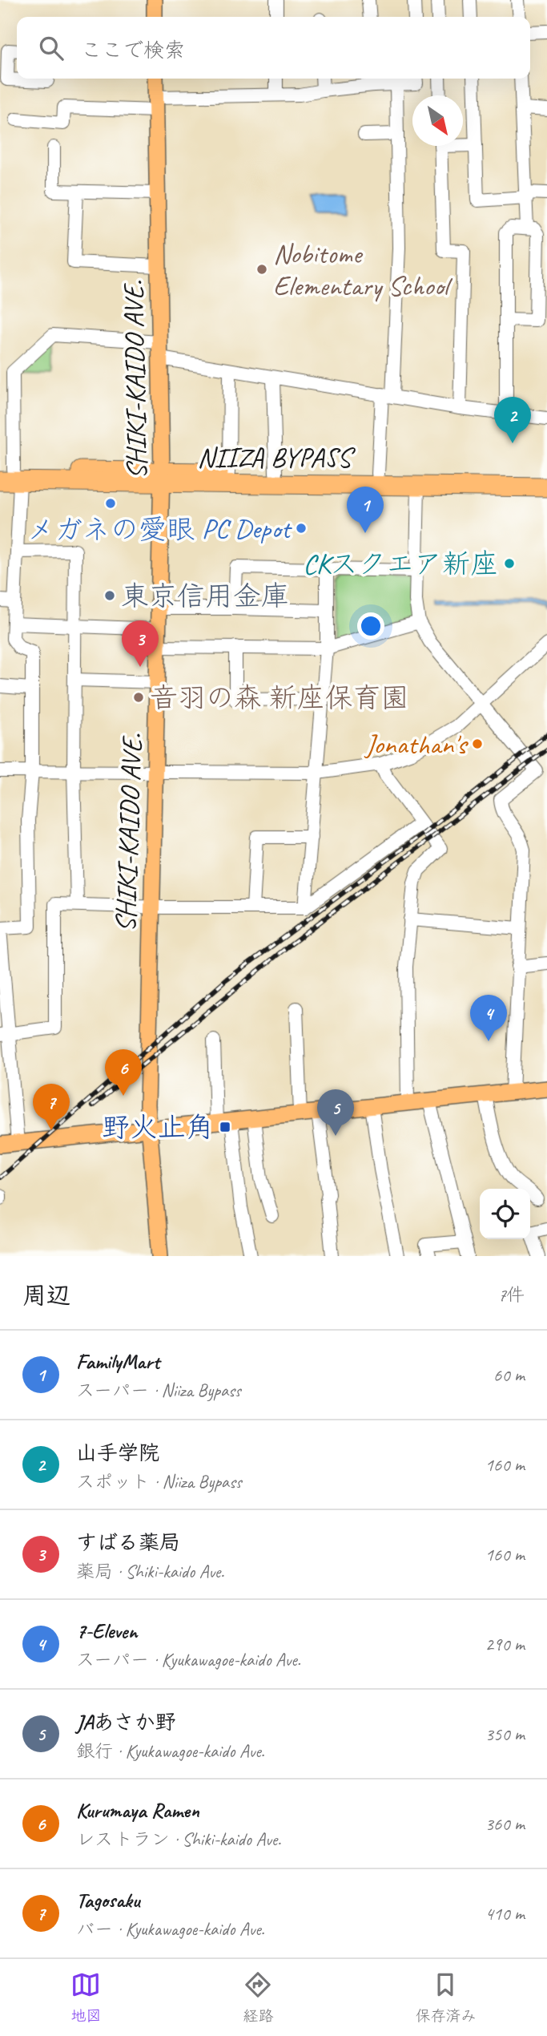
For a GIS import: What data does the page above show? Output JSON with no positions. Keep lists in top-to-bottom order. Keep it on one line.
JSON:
{"streets":{"highway":["NIIZA BYPASS"],"main road":["SHIKI-KAIDO AVE."]},"crossings":[["SHIKI-KAIDO AVE.","NIIZA BYPASS"]],"places":{"other":["Nobitome Elementary School","メガネの愛眼","PC Depot","CKスクエア新座","東京信用金庫","音羽の森 新座保育園","Jonathan's"],"transit":["野火止角"]},"north":"bottom right","page":{"search":"ここで検索","pins":["2","1","3","4","6","7","5"],"heading":["周辺","7件"],"list":[{"mark":"1","name":"FamilyMart","note":"スーパー · Niiza Bypass","value":"60 m"},{"mark":"2","name":"山手学院","note":"スポット · Niiza Bypass","value":"160 m"},{"mark":"3","name":"すばる薬局","note":"薬局 · Shiki-kaido Ave.","value":"160 m"},{"mark":"4","name":"7-Eleven","note":"スーパー · Kyukawagoe-kaido Ave.","value":"290 m"},{"mark":"5","name":"JAあさか野","note":"銀行 · Kyukawagoe-kaido Ave.","value":"350 m"},{"mark":"6","name":"Kurumaya Ramen","note":"レストラン · Shiki-kaido Ave.","value":"360 m"},{"mark":"7","name":"Tagosaku","note":"バー · Kyukawagoe-kaido Ave.","value":"410 m"}],"nav":["地図","経路","保存済み"]}}
